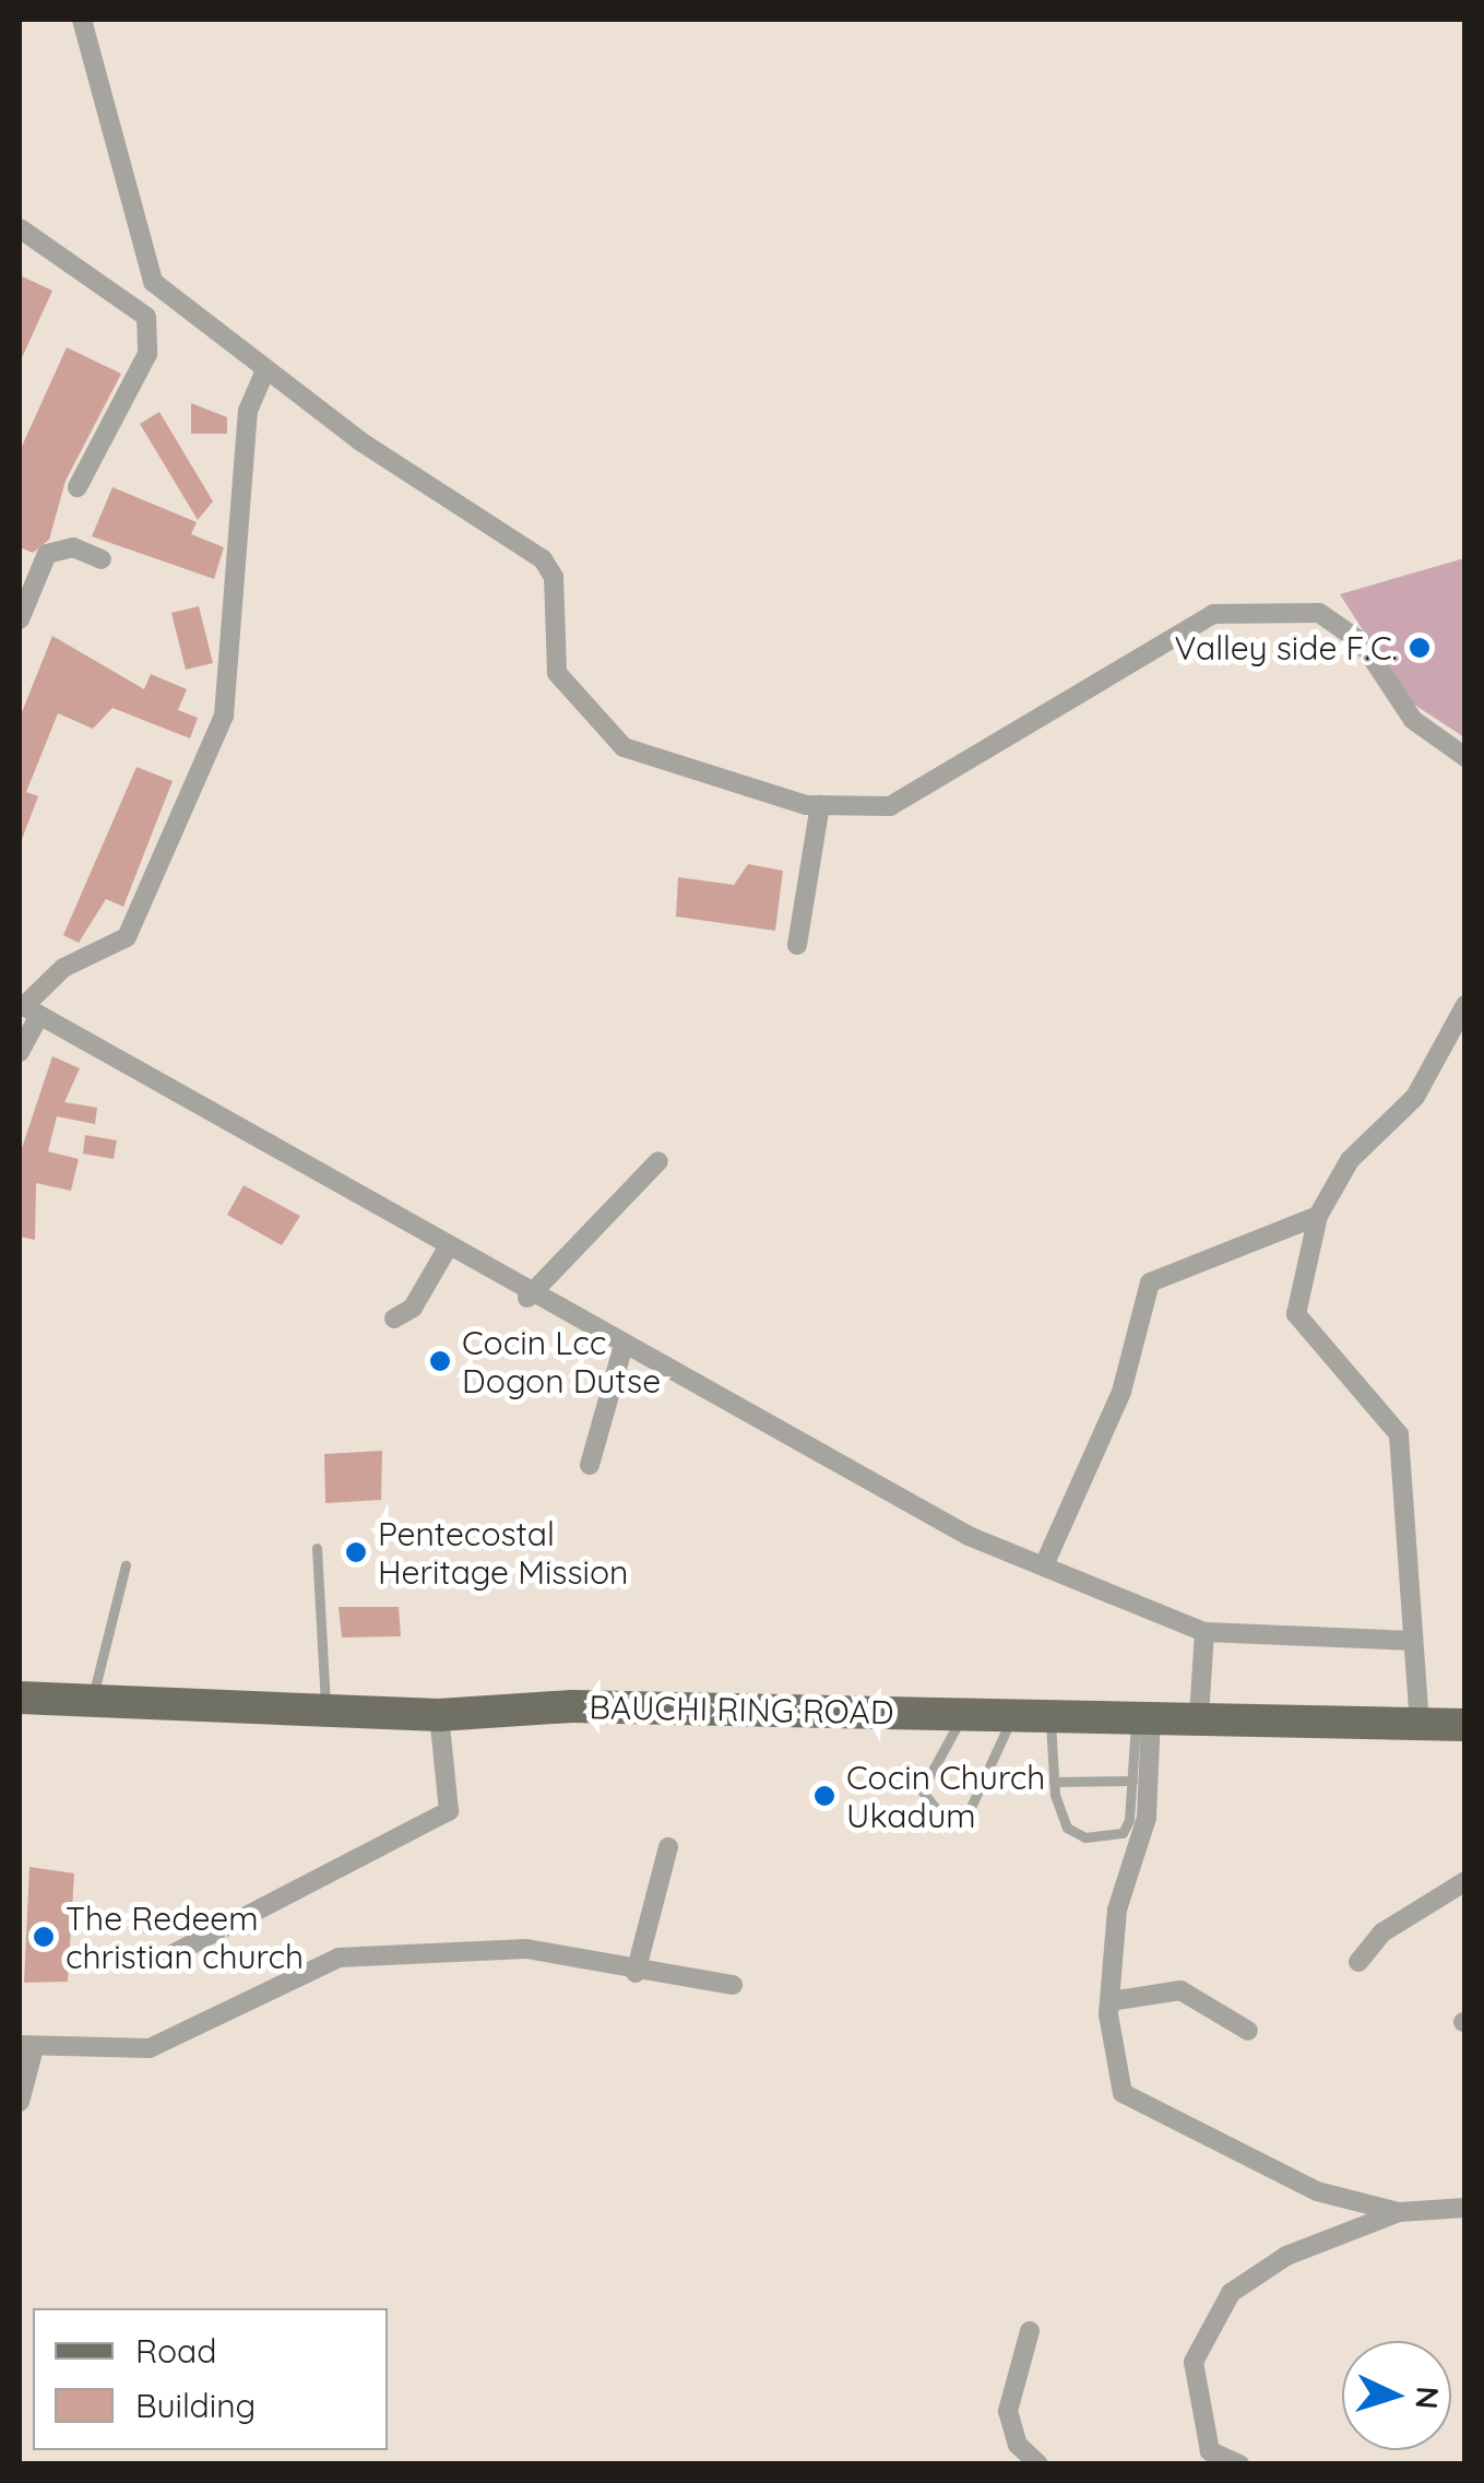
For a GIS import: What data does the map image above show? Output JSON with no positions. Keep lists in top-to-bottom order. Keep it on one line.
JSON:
{"streets":{"main road":["BAUCHI RING ROAD"]},"places":["Valley side F.C.","Cocin Lcc Dogon Dutse","Pentecostal Heritage Mission","Cocin Church Ukadum","The Redeem christian church"],"legend":["Road","Building"],"north":"right"}
